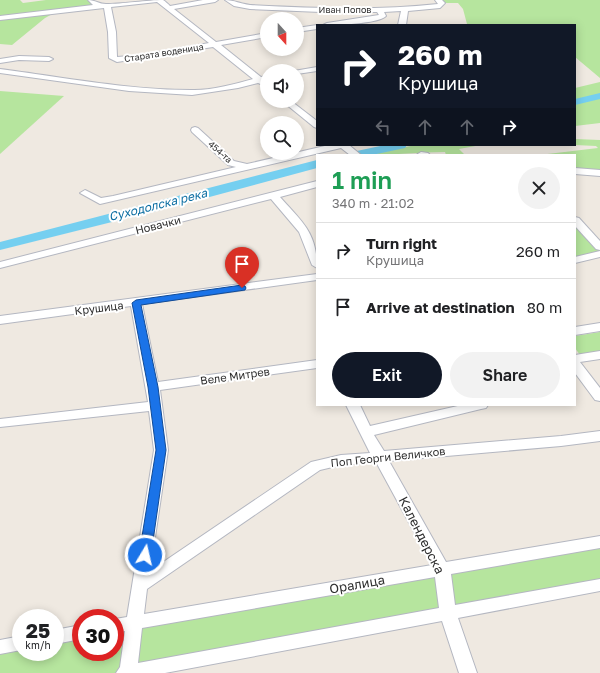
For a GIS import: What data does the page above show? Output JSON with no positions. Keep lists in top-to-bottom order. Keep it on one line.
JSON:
{"streets":{"street":["Иван Попов","Старата воденица","454-та","Новачки","Крушица","Веле Митрев","Поп Георги Величков","Календерска","Оралица"]},"crossings":[["Поп Георги Величков","Календерска"],["Календерска","Оралица"]],"water":["Суходолска река"],"north":"bottom","page":{"turn":["260 m","Крушица"],"heading":["1 min","340 m · 21:02"],"list":[{"name":"Turn right","note":"Крушица","value":"260 m"},{"name":"Arrive at destination","value":"80 m"}],"buttons":["Exit","Share"],"speed":"25 km/h","limit":"30"}}
